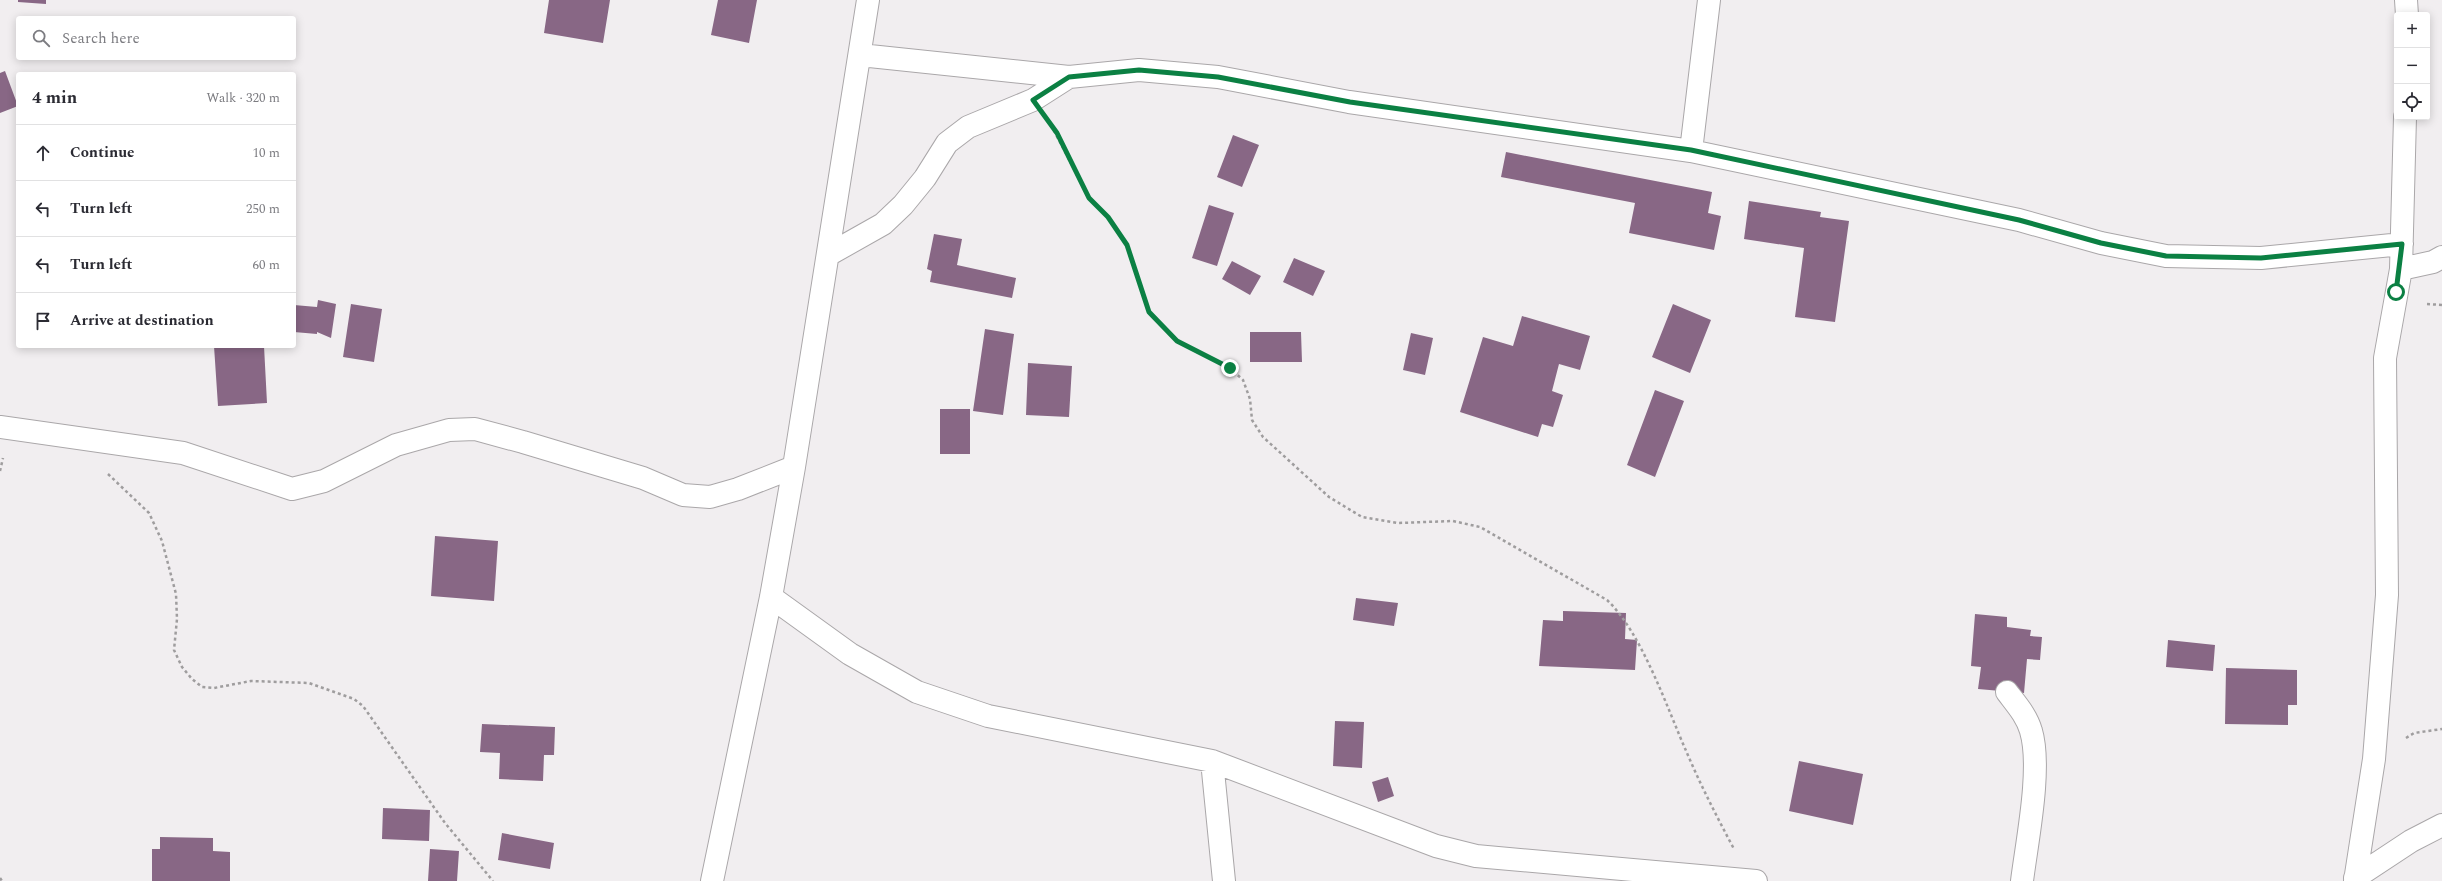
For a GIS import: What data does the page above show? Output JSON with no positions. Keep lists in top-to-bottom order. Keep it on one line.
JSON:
{"page":{"map_buttons":["+","−"],"search":"Search here","heading":["4 min","Walk · 320 m"],"list":[["Continue","10 m"],["Turn left","250 m"],["Turn left","60 m"],"Arrive at destination"]}}
